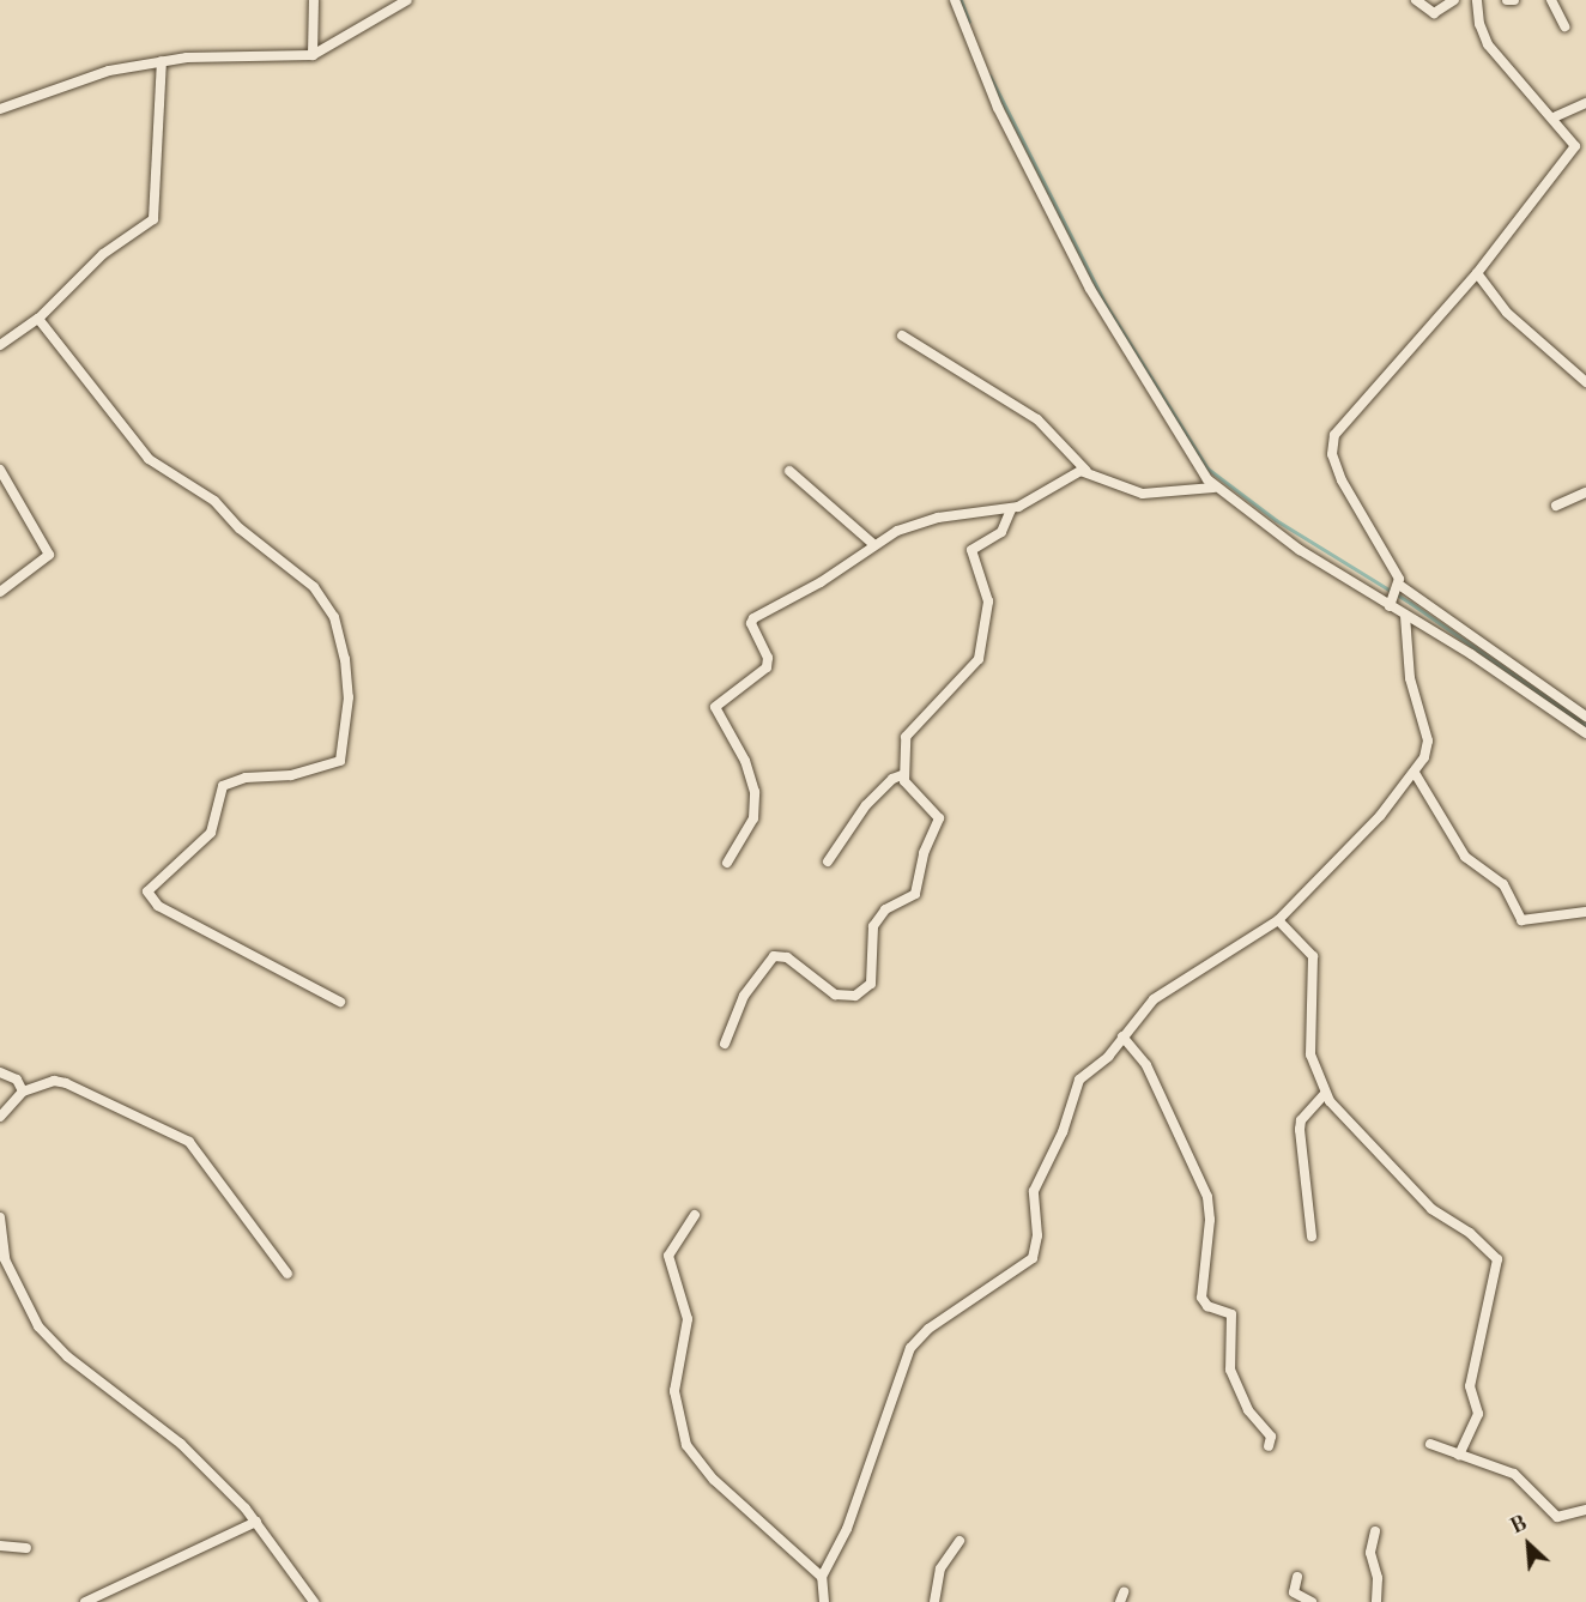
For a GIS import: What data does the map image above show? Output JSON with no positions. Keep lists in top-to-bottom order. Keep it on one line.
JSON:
{"north":"top left"}
